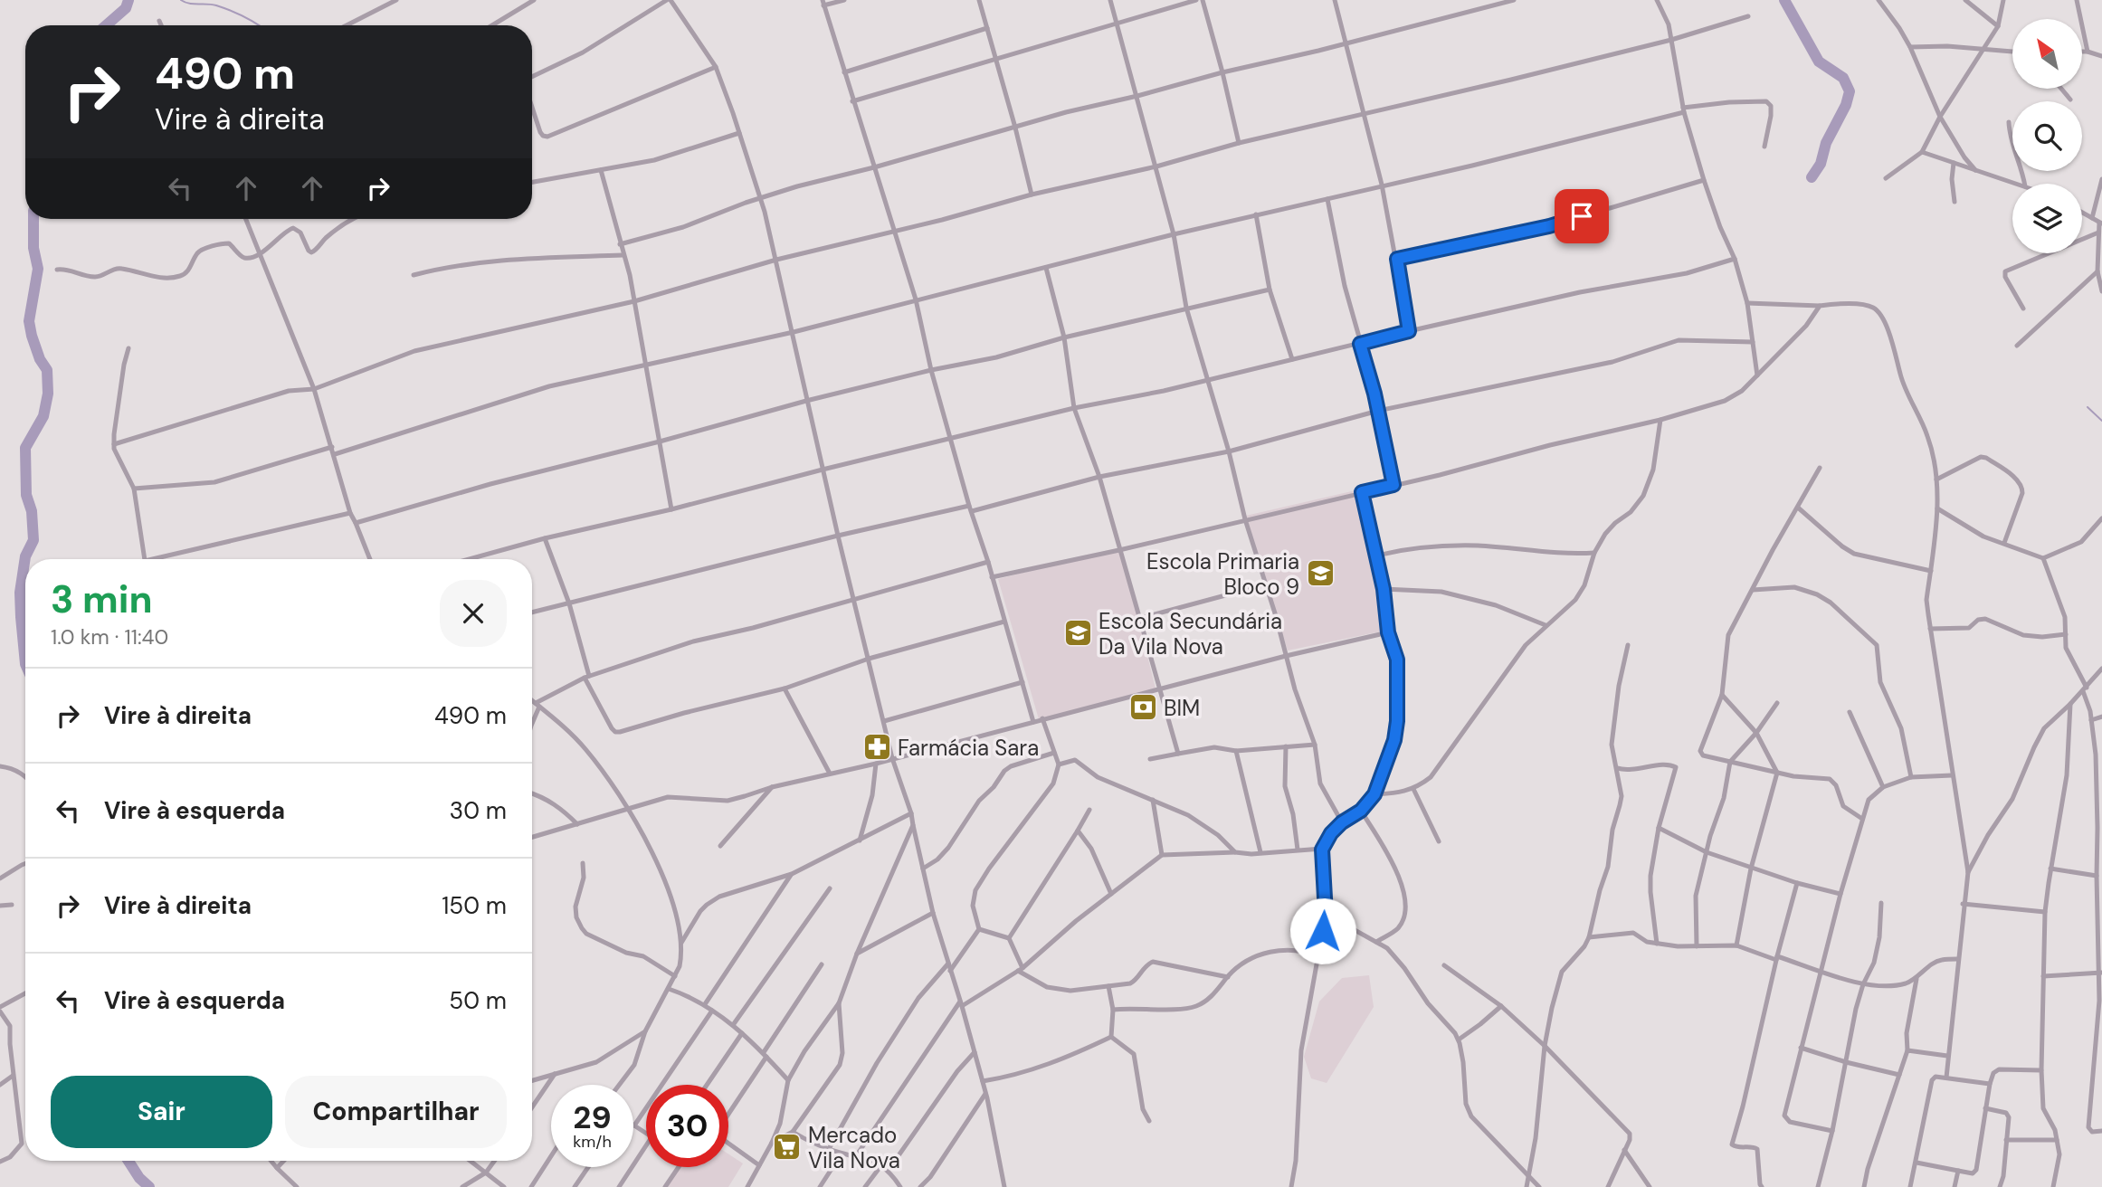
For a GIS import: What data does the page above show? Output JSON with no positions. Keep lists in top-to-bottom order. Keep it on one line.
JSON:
{"places":{"school or university":["Escola Primaria Bloco 9","Escola Secundária Da Vila Nova"],"bank":["BIM"],"pharmacy":["Farmácia Sara"],"supermarket":["Mercado Vila Nova"]},"north":"top left","page":{"turn":["490 m","Vire à direita"],"heading":["3 min","1.0 km · 11:40"],"list":[{"name":"Vire à direita","value":"490 m"},{"name":"Vire à esquerda","value":"30 m"},{"name":"Vire à direita","value":"150 m"},{"name":"Vire à esquerda","value":"50 m"}],"buttons":["Sair","Compartilhar"],"speed":"29 km/h","limit":"30"}}
